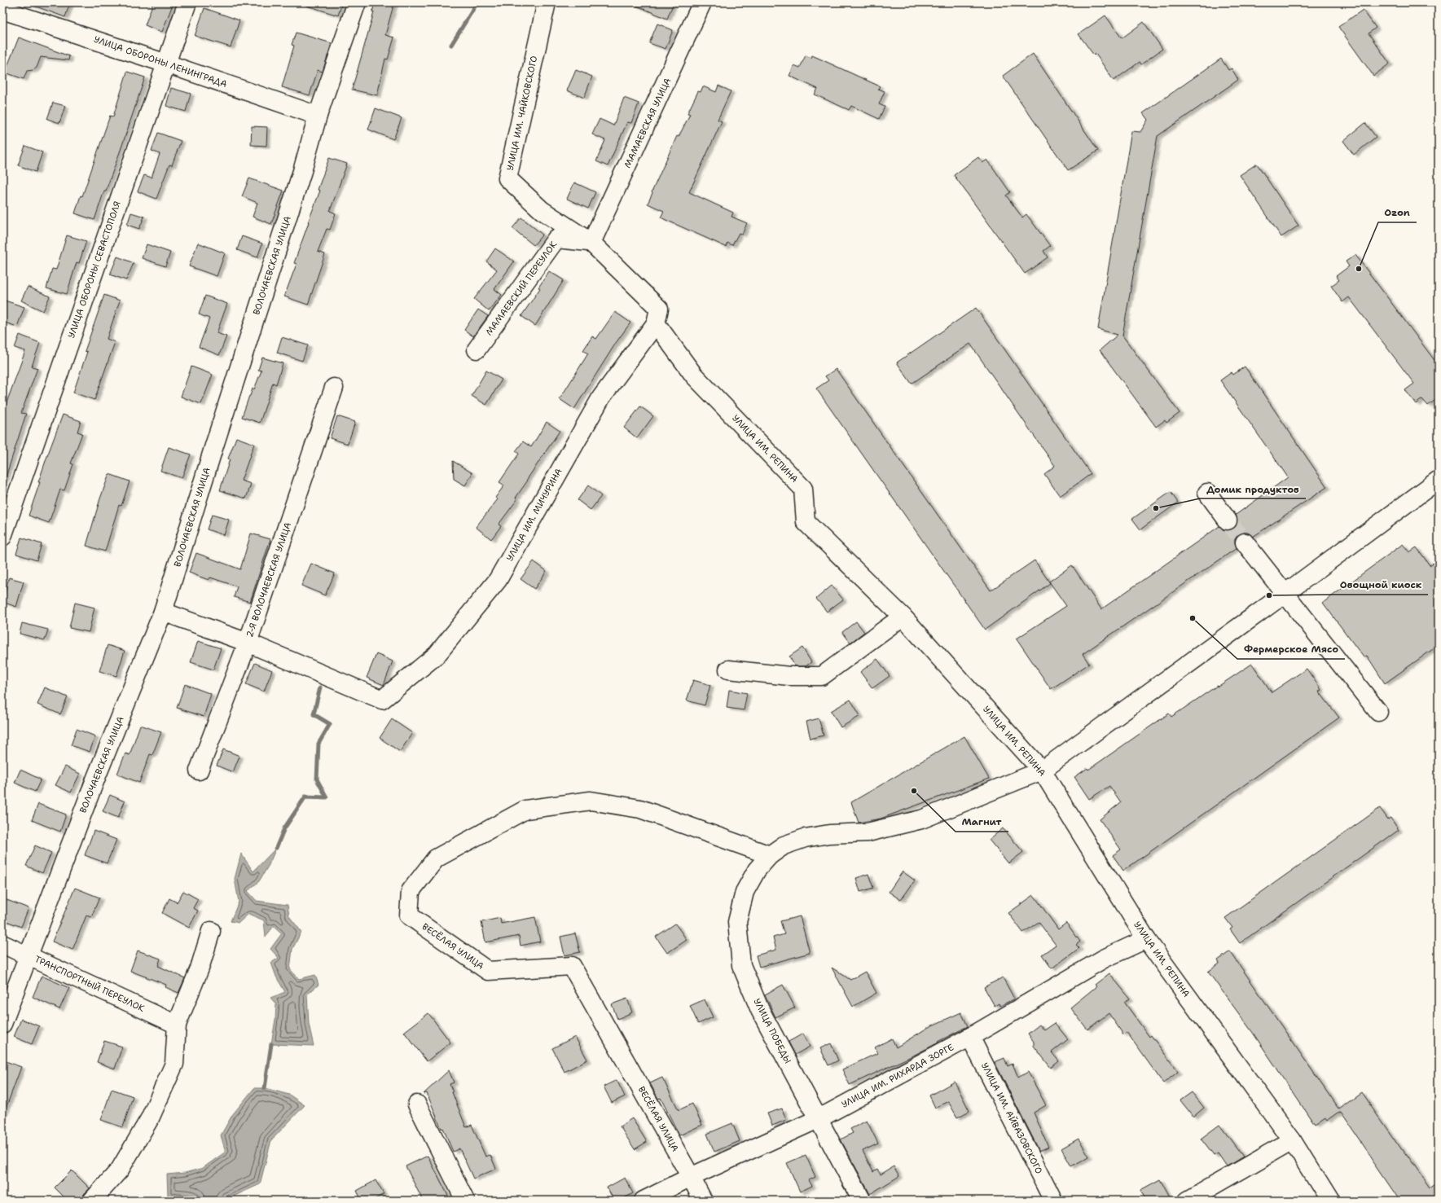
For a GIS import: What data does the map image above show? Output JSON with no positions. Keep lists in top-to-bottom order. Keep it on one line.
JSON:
{"streets":{"street":["УЛИЦА ОБОРОНЫ ЛЕНИНГРАДА","УЛИЦА ИМ. ЧАЙКОВСКОГО","МАМАЕВСКАЯ УЛИЦА","ВОЛОЧАЕВСКАЯ УЛИЦА","УЛИЦА ОБОРОНЫ СЕВАСТОПОЛЯ","МАМАЕВСКИЙ ПЕРЕУЛОК","УЛИЦА ИМ. РЕПИНА","УЛИЦА ИМ. МИЧУРИНА","2-Я ВОЛОЧАЕВСКАЯ УЛИЦА","ВЕСЁЛАЯ УЛИЦА","ТРАНСПОРТНЫЙ ПЕРЕУЛОК","УЛИЦА ПОБЕДЫ","УЛИЦА ИМ. РИХАРДА ЗОРГЕ","УЛИЦА ИМ. АЙВАЗОВСКОГО"]},"crossings":[["УЛИЦА ОБОРОНЫ ЛЕНИНГРАДА","ВОЛОЧАЕВСКАЯ УЛИЦА"],["УЛИЦА ОБОРОНЫ ЛЕНИНГРАДА","УЛИЦА ОБОРОНЫ СЕВАСТОПОЛЯ"],["УЛИЦА ИМ. ЧАЙКОВСКОГО","МАМАЕВСКАЯ УЛИЦА"],["УЛИЦА ИМ. ЧАЙКОВСКОГО","МАМАЕВСКИЙ ПЕРЕУЛОК"],["УЛИЦА ИМ. ЧАЙКОВСКОГО","УЛИЦА ИМ. РЕПИНА"],["МАМАЕВСКАЯ УЛИЦА","МАМАЕВСКИЙ ПЕРЕУЛОК"],["МАМАЕВСКАЯ УЛИЦА","УЛИЦА ИМ. РЕПИНА"],["ВОЛОЧАЕВСКАЯ УЛИЦА","ТРАНСПОРТНЫЙ ПЕРЕУЛОК"],["МАМАЕВСКИЙ ПЕРЕУЛОК","УЛИЦА ИМ. РЕПИНА"],["УЛИЦА ИМ. РЕПИНА","УЛИЦА ИМ. МИЧУРИНА"],["УЛИЦА ИМ. РЕПИНА","УЛИЦА ПОБЕДЫ"],["УЛИЦА ИМ. РЕПИНА","УЛИЦА ИМ. РИХАРДА ЗОРГЕ"],["УЛИЦА ИМ. МИЧУРИНА","2-Я ВОЛОЧАЕВСКАЯ УЛИЦА"],["ВЕСЁЛАЯ УЛИЦА","УЛИЦА ПОБЕДЫ"],["ВЕСЁЛАЯ УЛИЦА","УЛИЦА ИМ. РИХАРДА ЗОРГЕ"],["УЛИЦА ПОБЕДЫ","УЛИЦА ИМ. РИХАРДА ЗОРГЕ"],["УЛИЦА ИМ. РИХАРДА ЗОРГЕ","УЛИЦА ИМ. АЙВАЗОВСКОГО"]],"places":["Ozon","Домик продуктов","Овощной киоск","Фермерское Мясо","Магнит"]}
